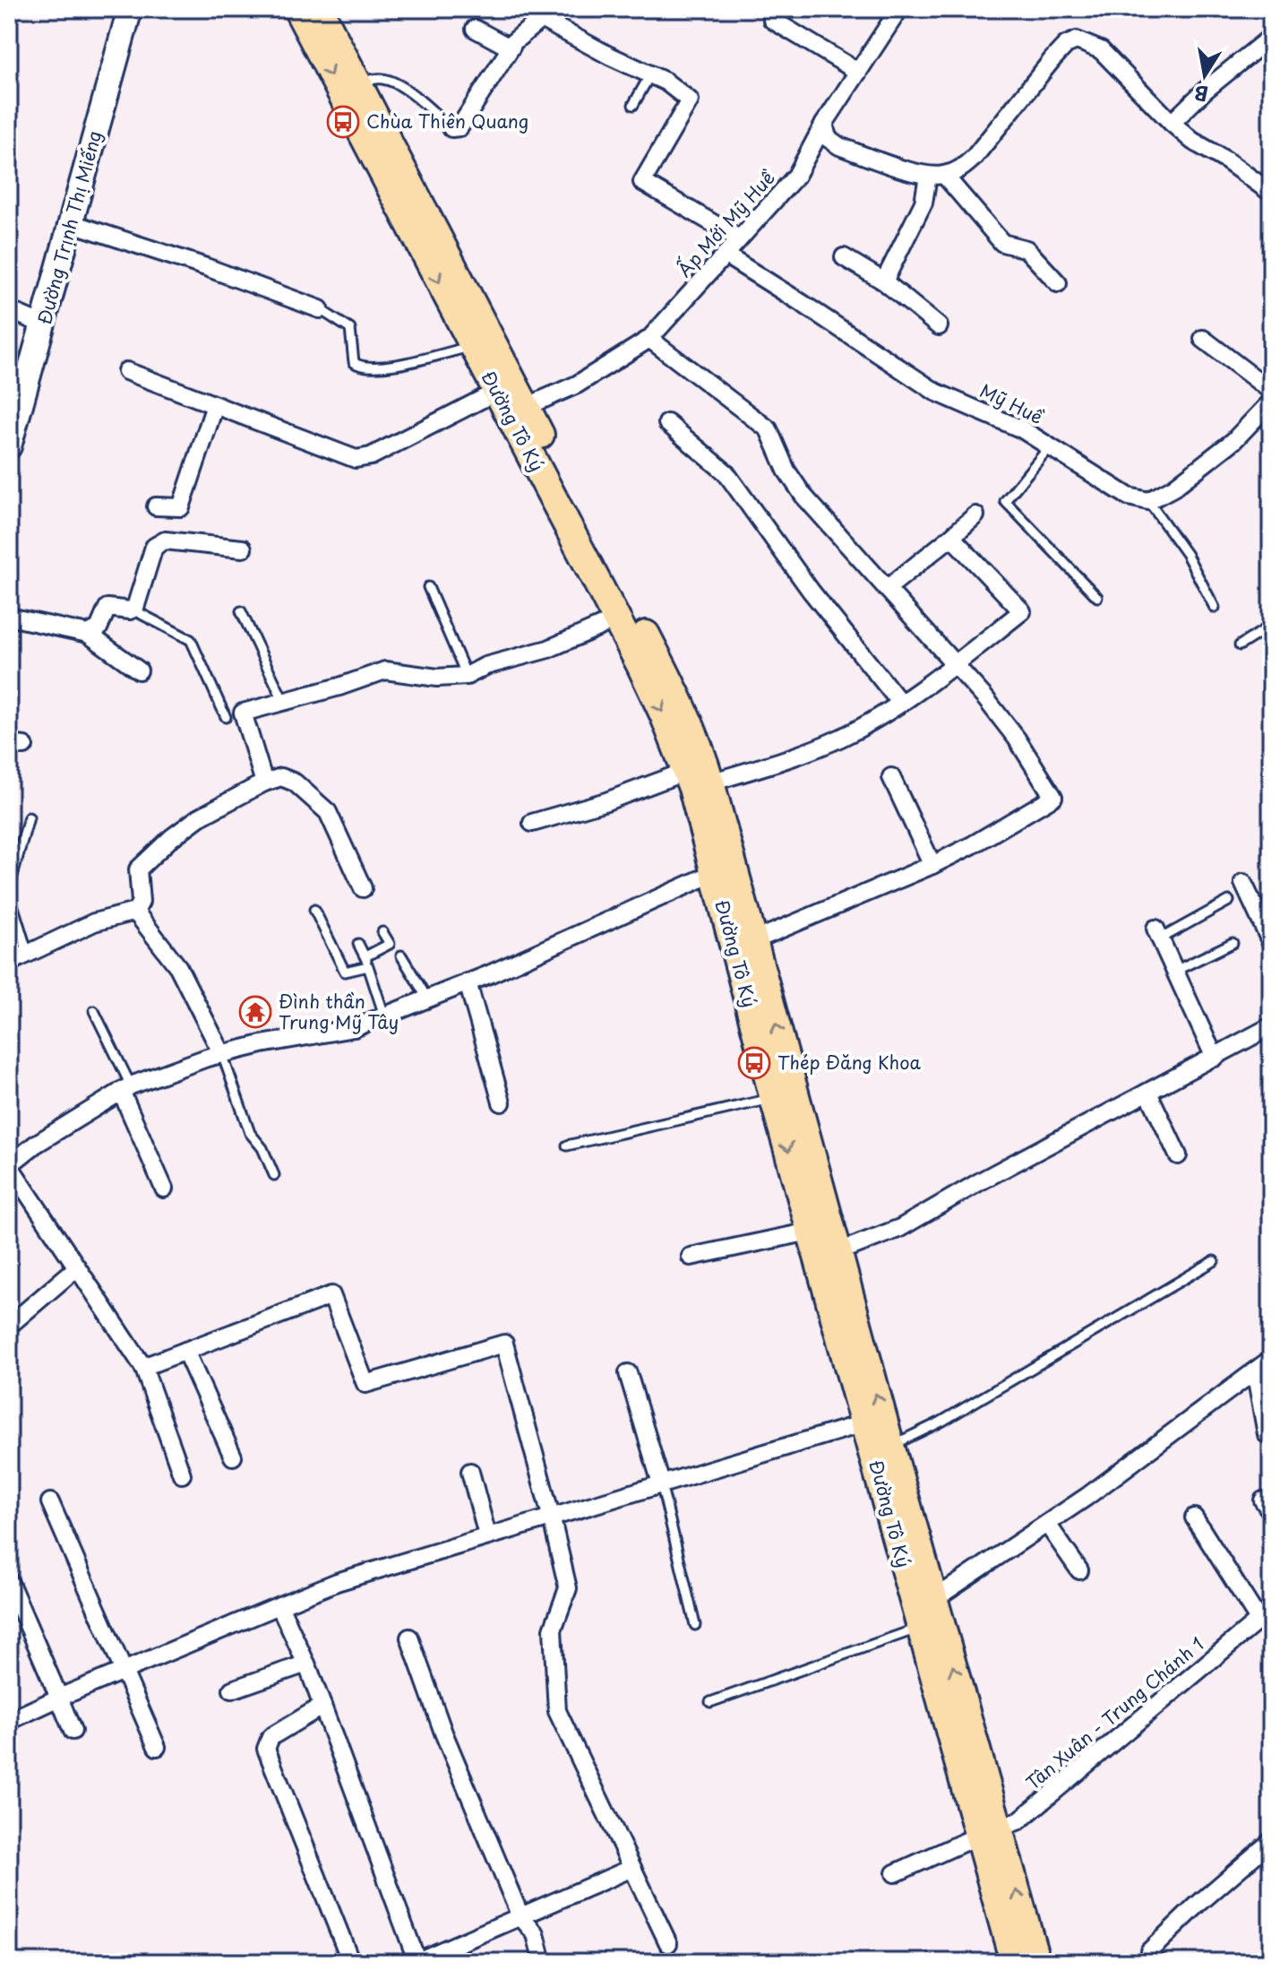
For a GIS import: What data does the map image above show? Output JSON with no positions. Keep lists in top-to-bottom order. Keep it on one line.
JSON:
{"streets":{"main road":["Đường Trịnh Thị Miếng","Đường Tô Ký"],"street":["Ấp Mới Mỹ Huề","Mỹ Huề","Tân Xuân - Trung Chánh 1"]},"crossings":[["Ấp Mới Mỹ Huề","Mỹ Huề"],["Ấp Mới Mỹ Huề","Đường Tô Ký"],["Đường Tô Ký","Tân Xuân - Trung Chánh 1"]],"places":{"bus stop":["Chùa Thiên Quang","Thép Đăng Khoa"],"temple":["Đình thần Trung Mỹ Tây"]},"north":"bottom"}
